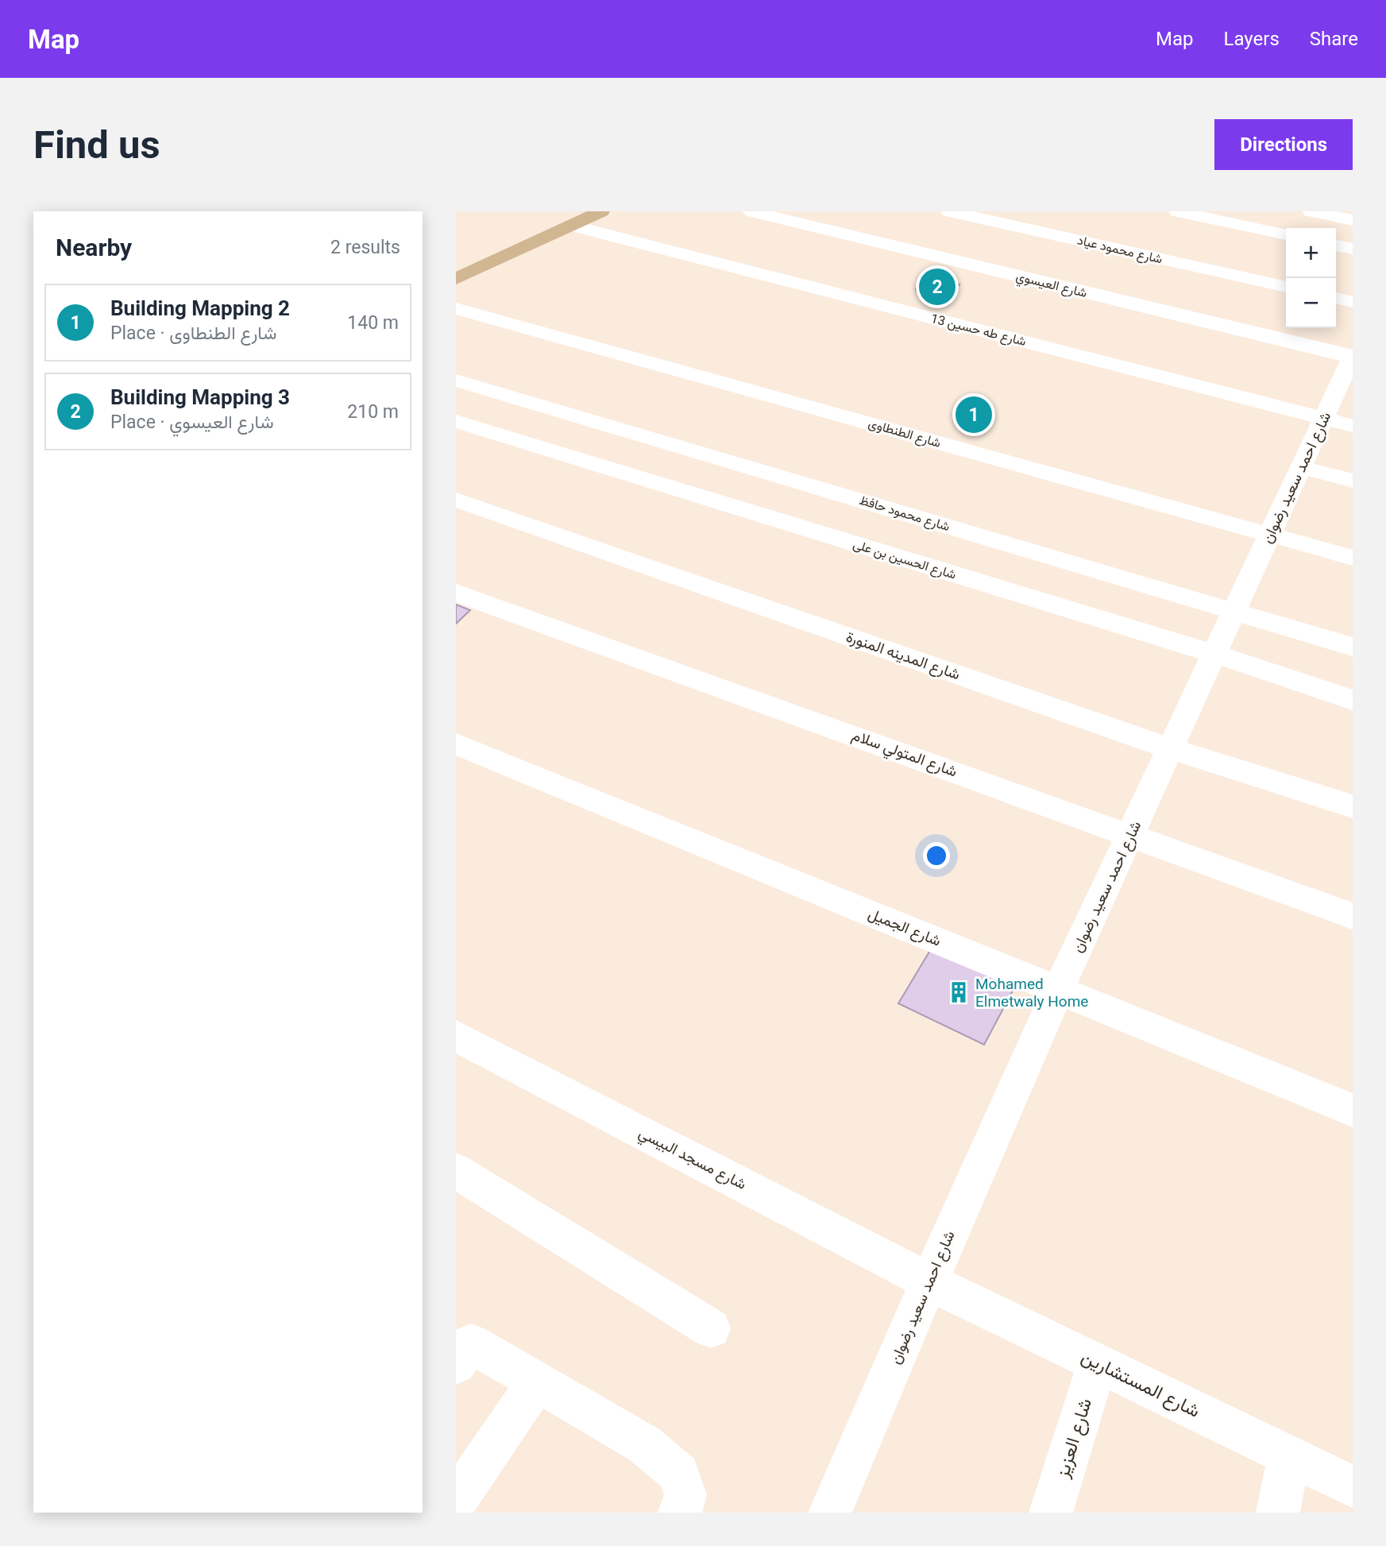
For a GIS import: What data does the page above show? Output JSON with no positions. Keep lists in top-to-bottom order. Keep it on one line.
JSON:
{"streets":{"street":["شارع محمود عياد","شارع العيسوي","شارع طه حسين 13","شارع الطنطاوى","شارع احمد سعيد رضوان","شارع محمود حافظ","شارع الحسين بن على","شارع المدينه المنورة","شارع المتولي سلام","شارع الجميل","شارع مسجد البيسي","شارع المستشارين","شارع العزيز"]},"crossings":[["شارع العيسوي","شارع احمد سعيد رضوان"],["شارع طه حسين 13","شارع احمد سعيد رضوان"],["شارع الطنطاوى","شارع احمد سعيد رضوان"],["شارع احمد سعيد رضوان","شارع محمود حافظ"],["شارع احمد سعيد رضوان","شارع الحسين بن على"],["شارع احمد سعيد رضوان","شارع المدينه المنورة"],["شارع احمد سعيد رضوان","شارع المتولي سلام"],["شارع احمد سعيد رضوان","شارع الجميل"],["شارع احمد سعيد رضوان","شارع مسجد البيسي"],["شارع احمد سعيد رضوان","شارع المستشارين"],["شارع مسجد البيسي","شارع المستشارين"],["شارع المستشارين","شارع العزيز"]],"places":{"building":["Mohamed Elmetwaly Home"]},"page":{"header":"Map","nav":["Map","Layers","Share"],"buttons":"Directions","title":"Find us","heading":["Nearby","2 results"],"map_buttons":["+","−"],"pins":["2","1"],"list":[{"mark":"1","name":"Building Mapping 2","note":"Place · شارع الطنطاوى","value":"140 m"},{"mark":"2","name":"Building Mapping 3","note":"Place · شارع العيسوي","value":"210 m"}]}}
